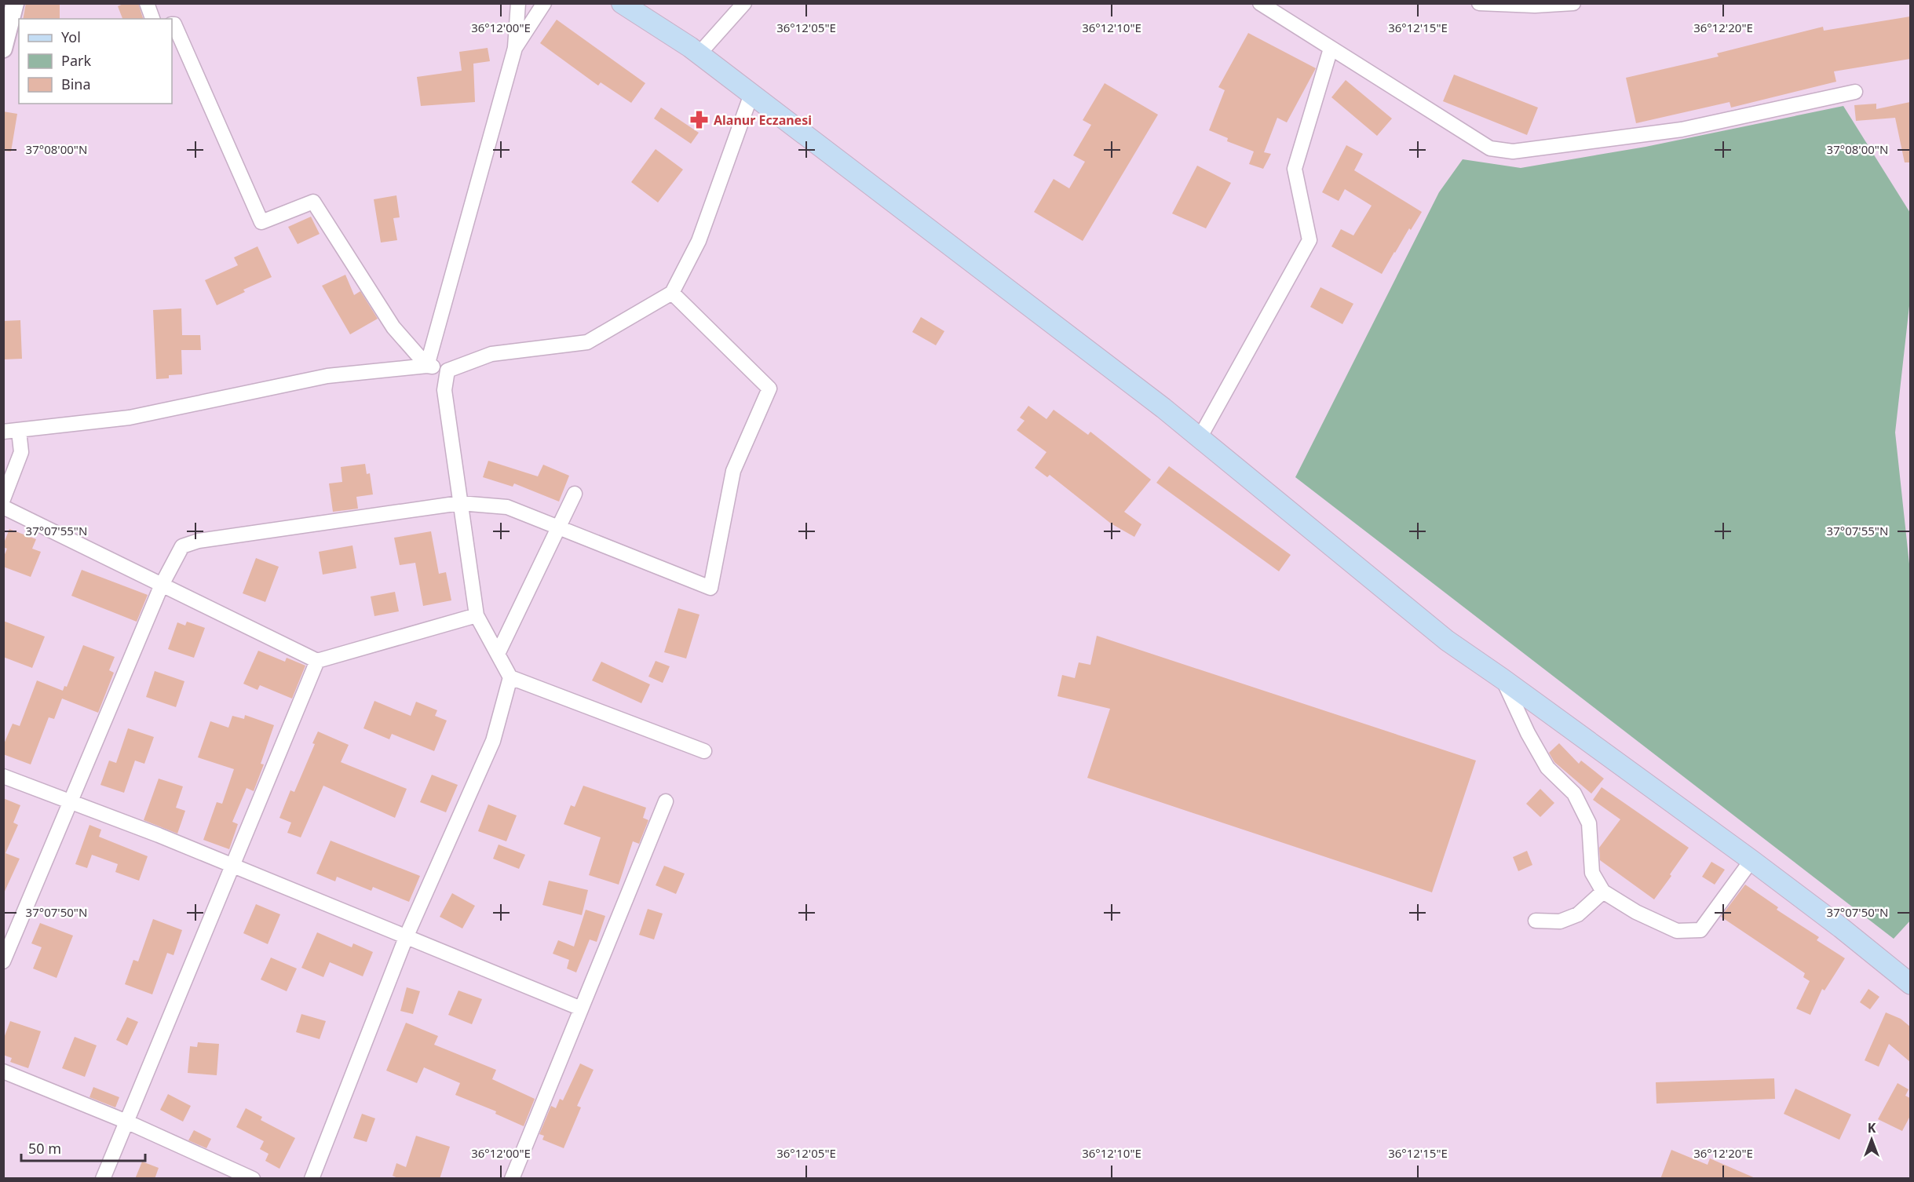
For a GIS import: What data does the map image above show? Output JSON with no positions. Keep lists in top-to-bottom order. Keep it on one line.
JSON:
{"places":{"pharmacy":["Alanur Eczanesi"]},"legend":["Yol","Park","Bina"],"scale_bar":"50 m","north":"top","coordinates":["36°12'00\"E","36°12'05\"E","36°12'10\"E","36°12'15\"E","36°12'20\"E","37°08'00\"N","37°07'55\"N","37°07'50\"N"]}
